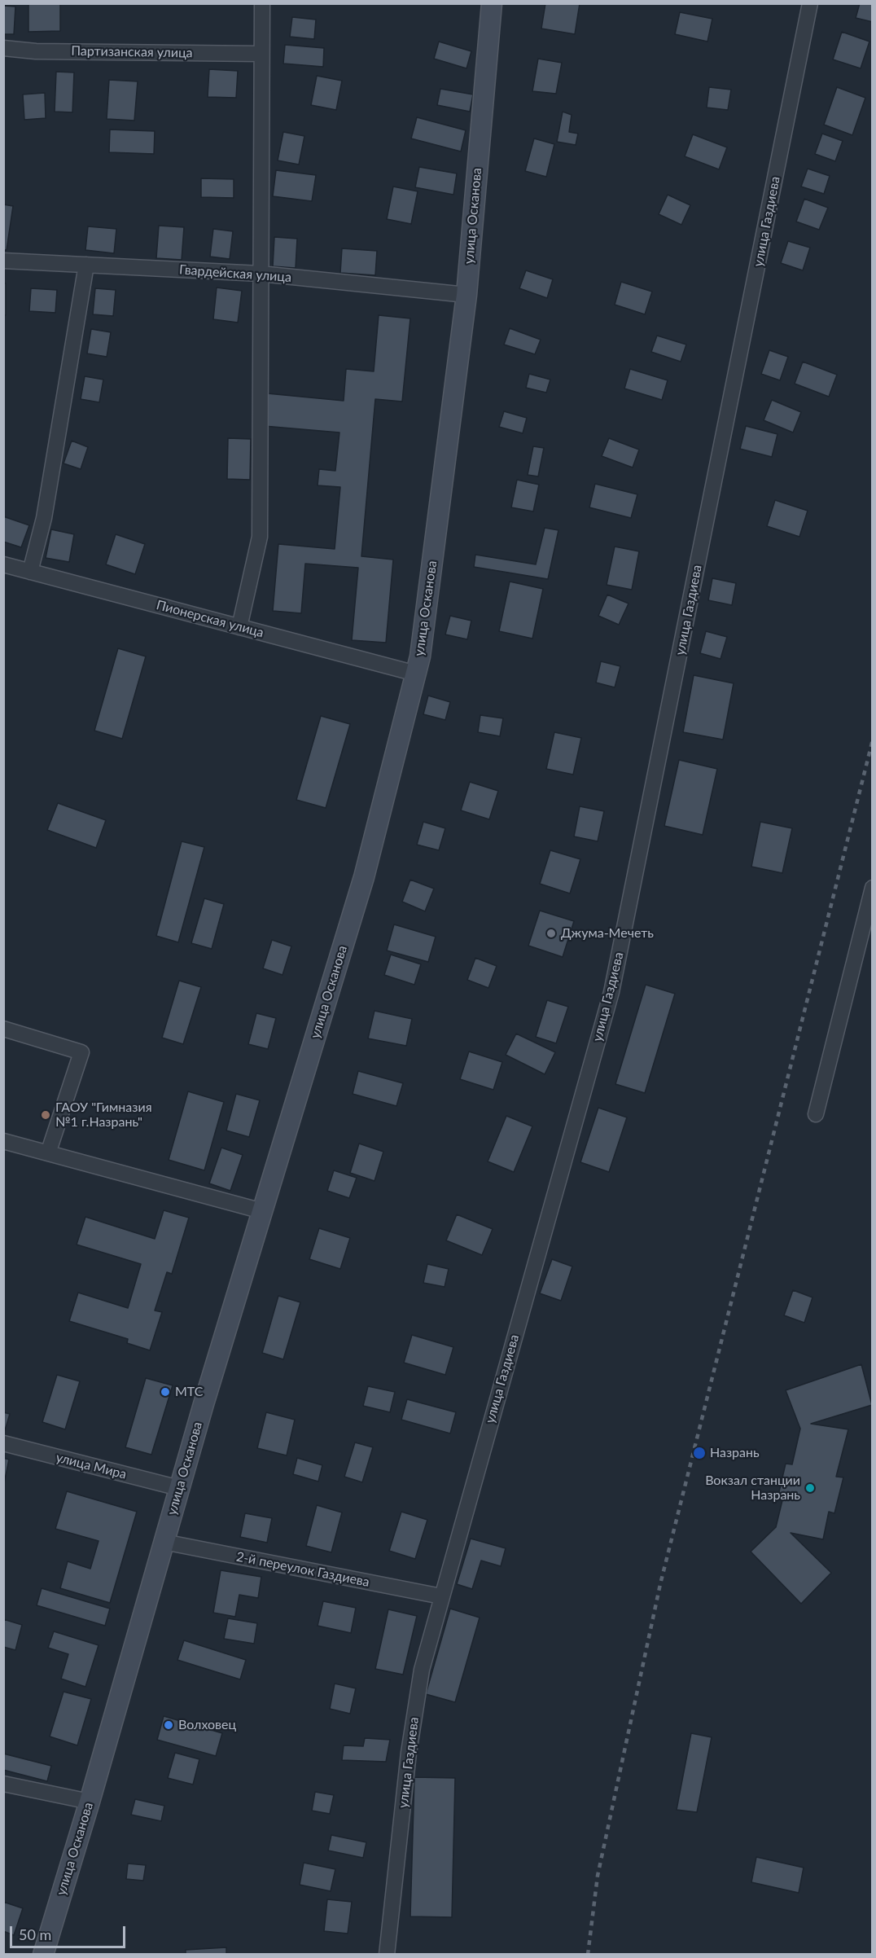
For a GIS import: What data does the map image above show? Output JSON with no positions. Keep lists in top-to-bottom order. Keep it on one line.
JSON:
{"streets":{"main road":["улица Осканова"],"street":["Партизанская улица","улица Газдиева","Гвардейская улица","Пионерская улица","улица Мира","2-й переулок Газдиева"]},"crossings":[["улица Осканова","Гвардейская улица"],["улица Осканова","Пионерская улица"],["улица Осканова","улица Мира"],["улица Осканова","2-й переулок Газдиева"],["улица Газдиева","2-й переулок Газдиева"]],"places":["Джума-Мечеть","ГАОУ \"Гимназия №1 г.Назрань\"","МТС","Назрань","Вокзал станции Назрань","Волховец"],"scale_bar":"50 m"}
